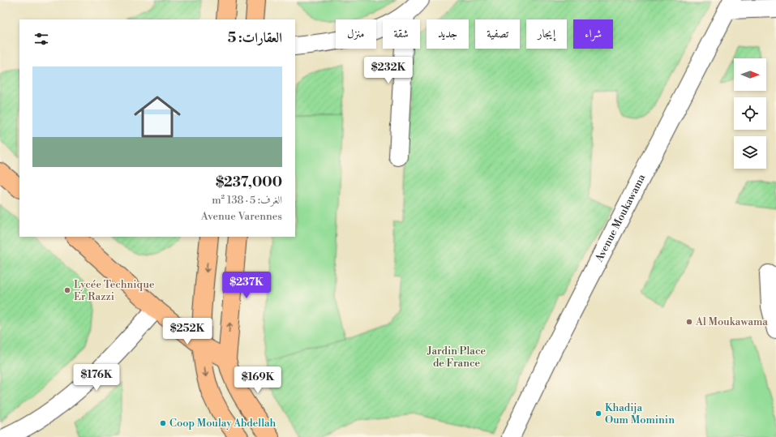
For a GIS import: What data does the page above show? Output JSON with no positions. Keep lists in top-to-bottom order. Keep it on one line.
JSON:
{"streets":{"street":["Avenue Moukawama"]},"parks":["Jardin Place de France"],"places":["Lycée Technique Er Razzi","Al Moukawama","Khadija Oum Mominin","Coop Moulay Abdellah"],"north":"right","page":{"chip":["شراء","إيجار","تصفية","جديد","شقة","منزل"],"heading":"العقارات: 5","price":["$232K","$237K","$252K","$176K","$169K"],"list":[{"name":"$237,000","note":"الغرف: 5 · 138 m² · Avenue Varennes"}]}}
